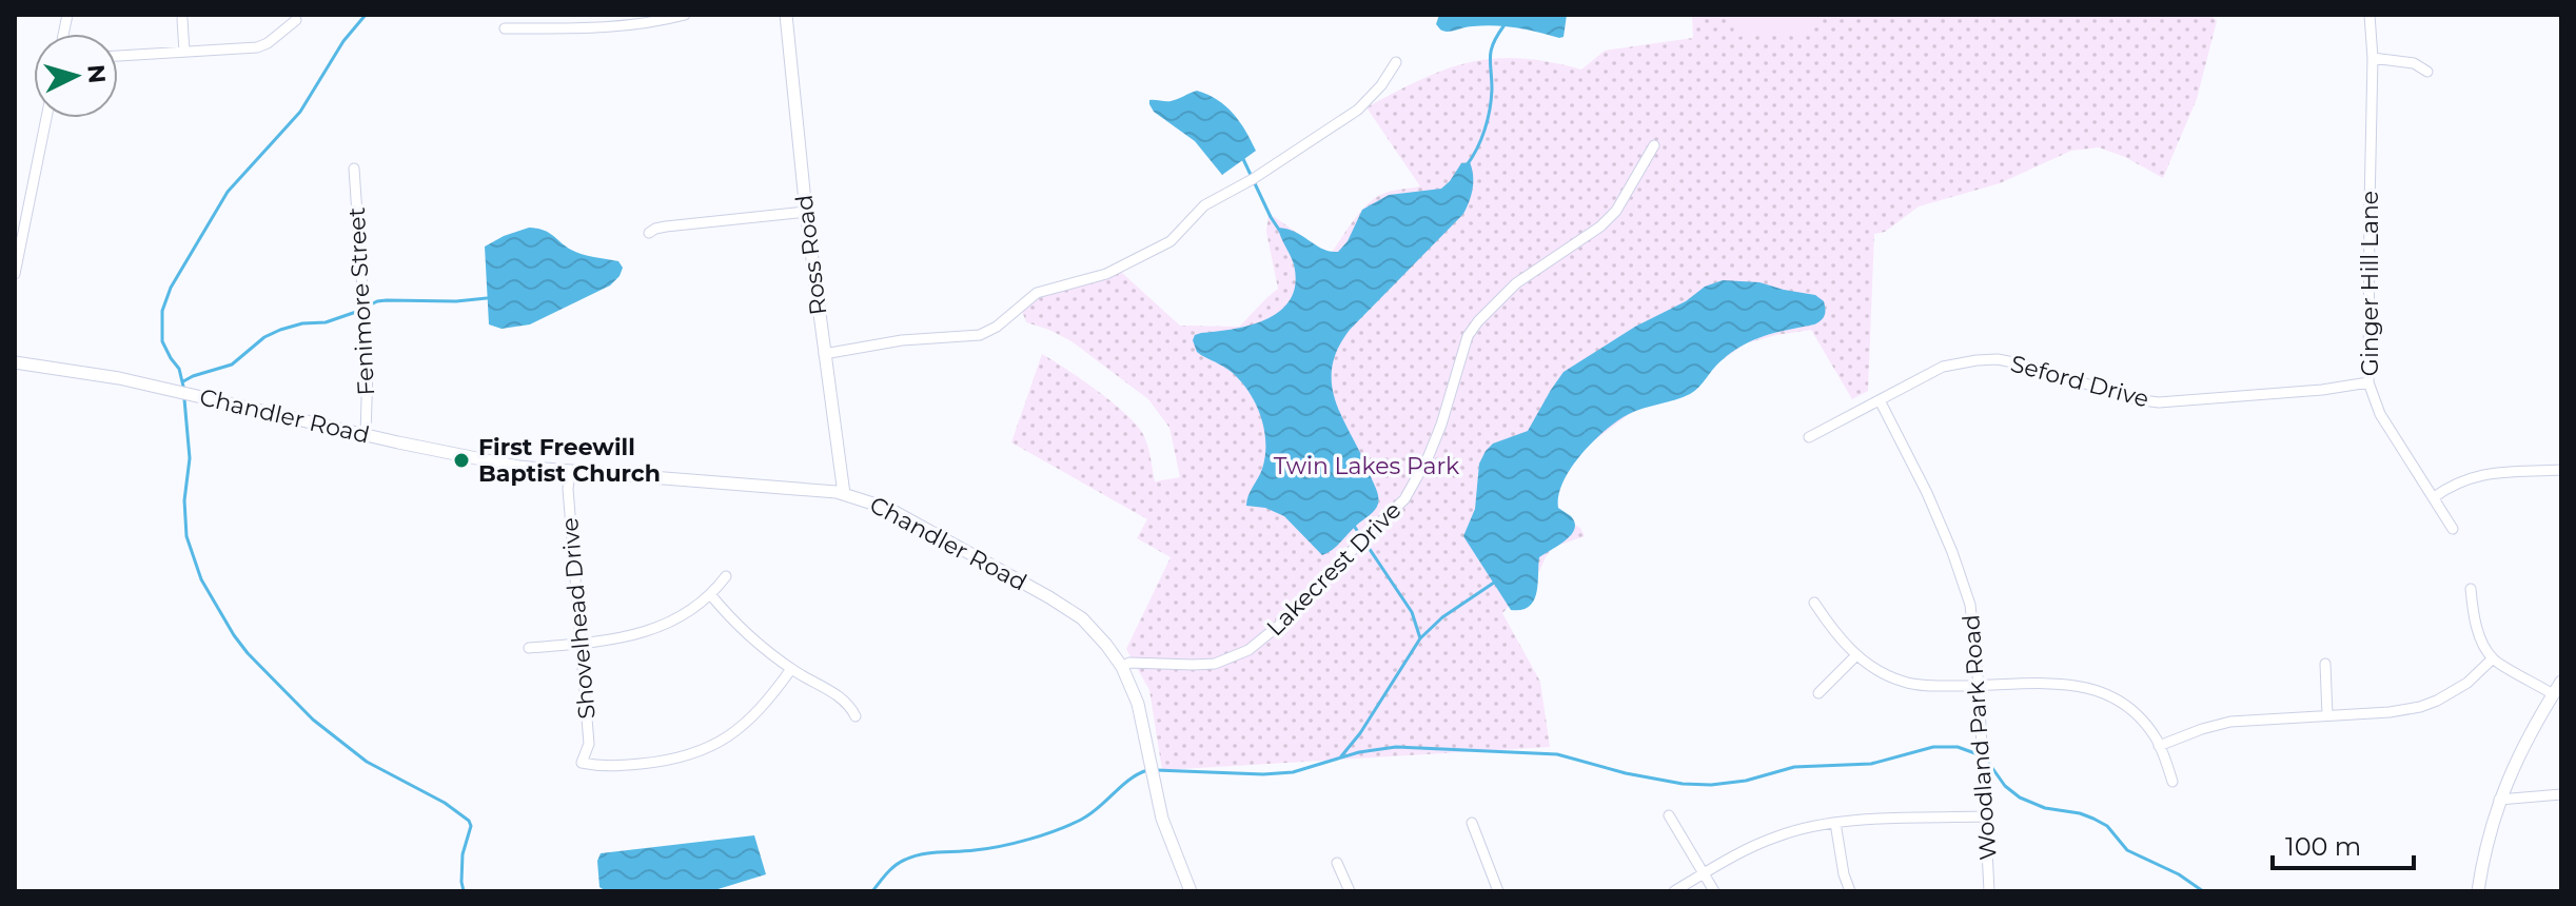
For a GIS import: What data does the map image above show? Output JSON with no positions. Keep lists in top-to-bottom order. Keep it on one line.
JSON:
{"streets":{"street":["Ross Road","Ginger Hill Lane","Fenimore Street","Seford Drive","Chandler Road","Lakecrest Drive","Shovelhead Drive","Woodland Park Road"]},"crossings":[["Ross Road","Chandler Road"],["Ginger Hill Lane","Seford Drive"],["Fenimore Street","Chandler Road"],["Seford Drive","Woodland Park Road"],["Chandler Road","Lakecrest Drive"],["Chandler Road","Shovelhead Drive"]],"parks":["Twin Lakes Park"],"places":["First Freewill Baptist Church"],"scale_bar":"100 m","north":"right"}
